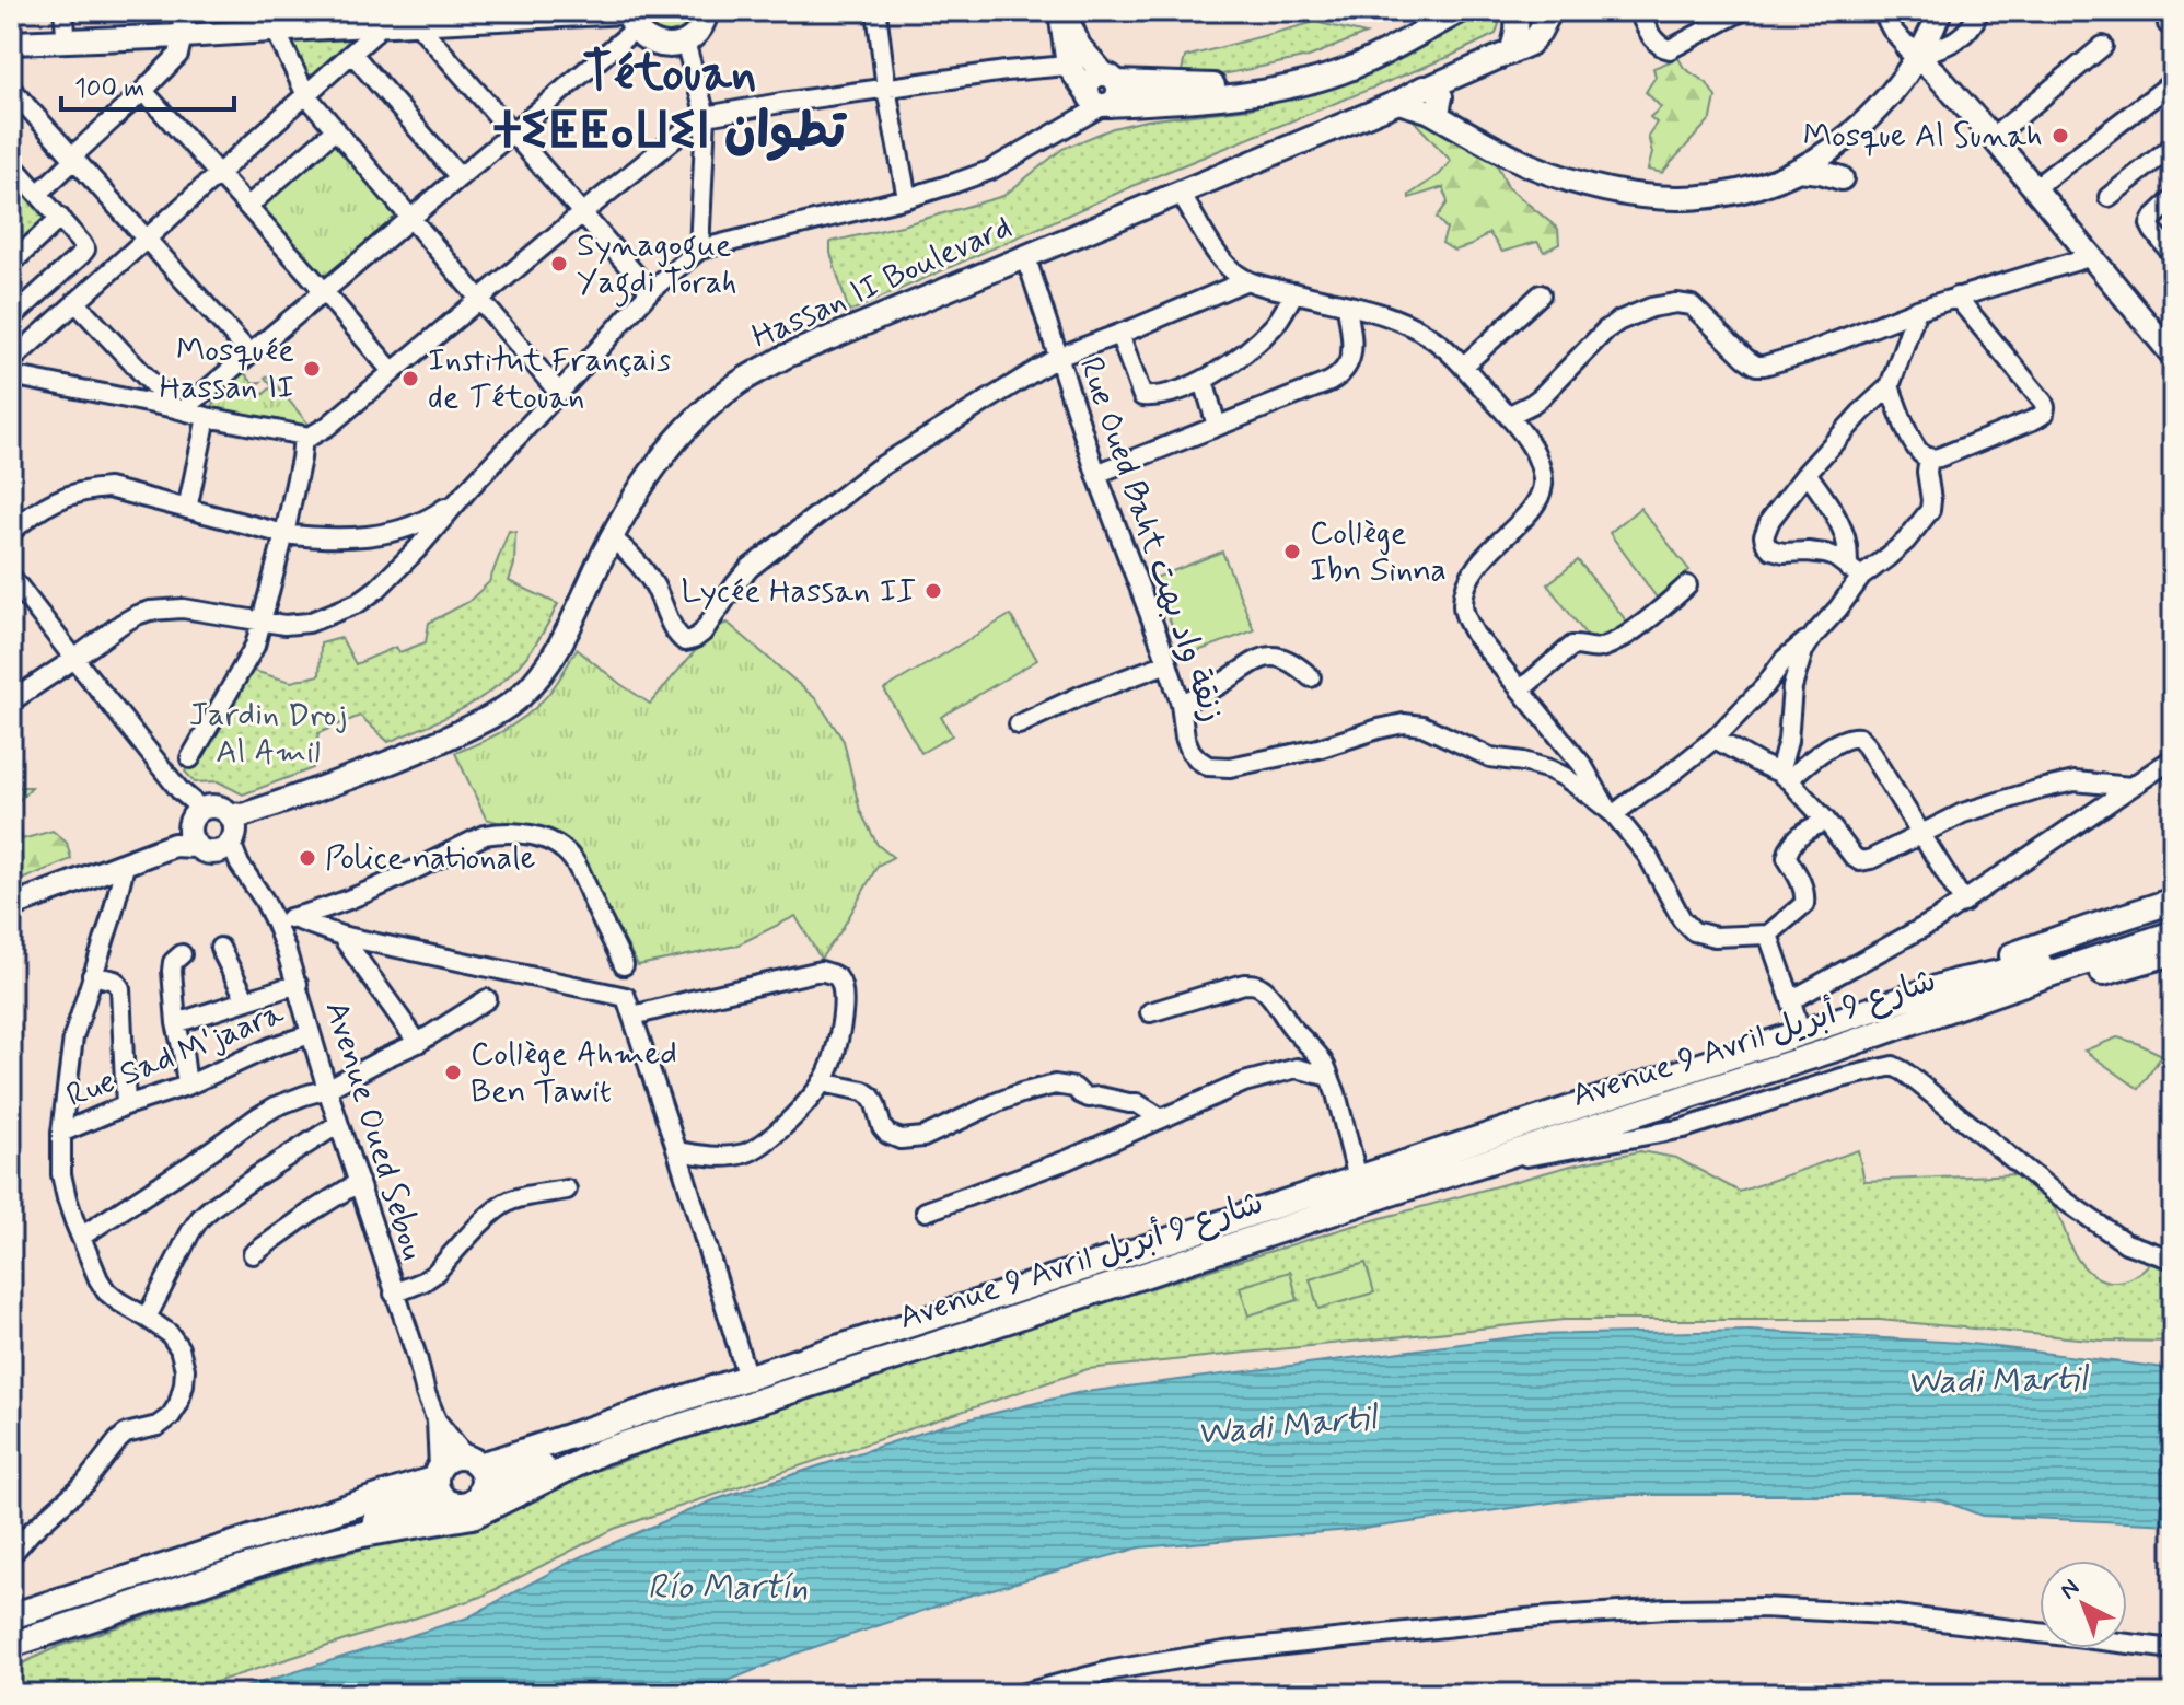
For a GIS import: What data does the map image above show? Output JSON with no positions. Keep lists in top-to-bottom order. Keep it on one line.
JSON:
{"streets":{"highway":["Avenue 9 Avril شارع 9 أبريل"],"main road":["Hassan II Boulevard"],"street":["Rue Oued Baht زنقة واد بهت","Rue Sad M'jaara","Avenue Oued Sebou"]},"crossings":[["Hassan II Boulevard","Rue Oued Baht زنقة واد بهت"],["Hassan II Boulevard","Avenue Oued Sebou"],["Avenue 9 Avril شارع 9 أبريل","Avenue Oued Sebou"],["Rue Sad M'jaara","Avenue Oued Sebou"]],"districts":["Tétouan ⵜⵉⵟⵟⴰⵡⵉⵏ تطوان"],"water":["Wadi Martil","Río Martín"],"parks":["Jardin Droj Al Amil"],"places":["Mosque Al Sunah","Synagogue Yagdi Torah","Mosquée Hassan II","Institut Français de Tétouan","Collège Ibn Sinna","Lycée Hassan II","Police nationale","Collège Ahmed Ben Tawit"],"scale_bar":"100 m","north":"top left"}
